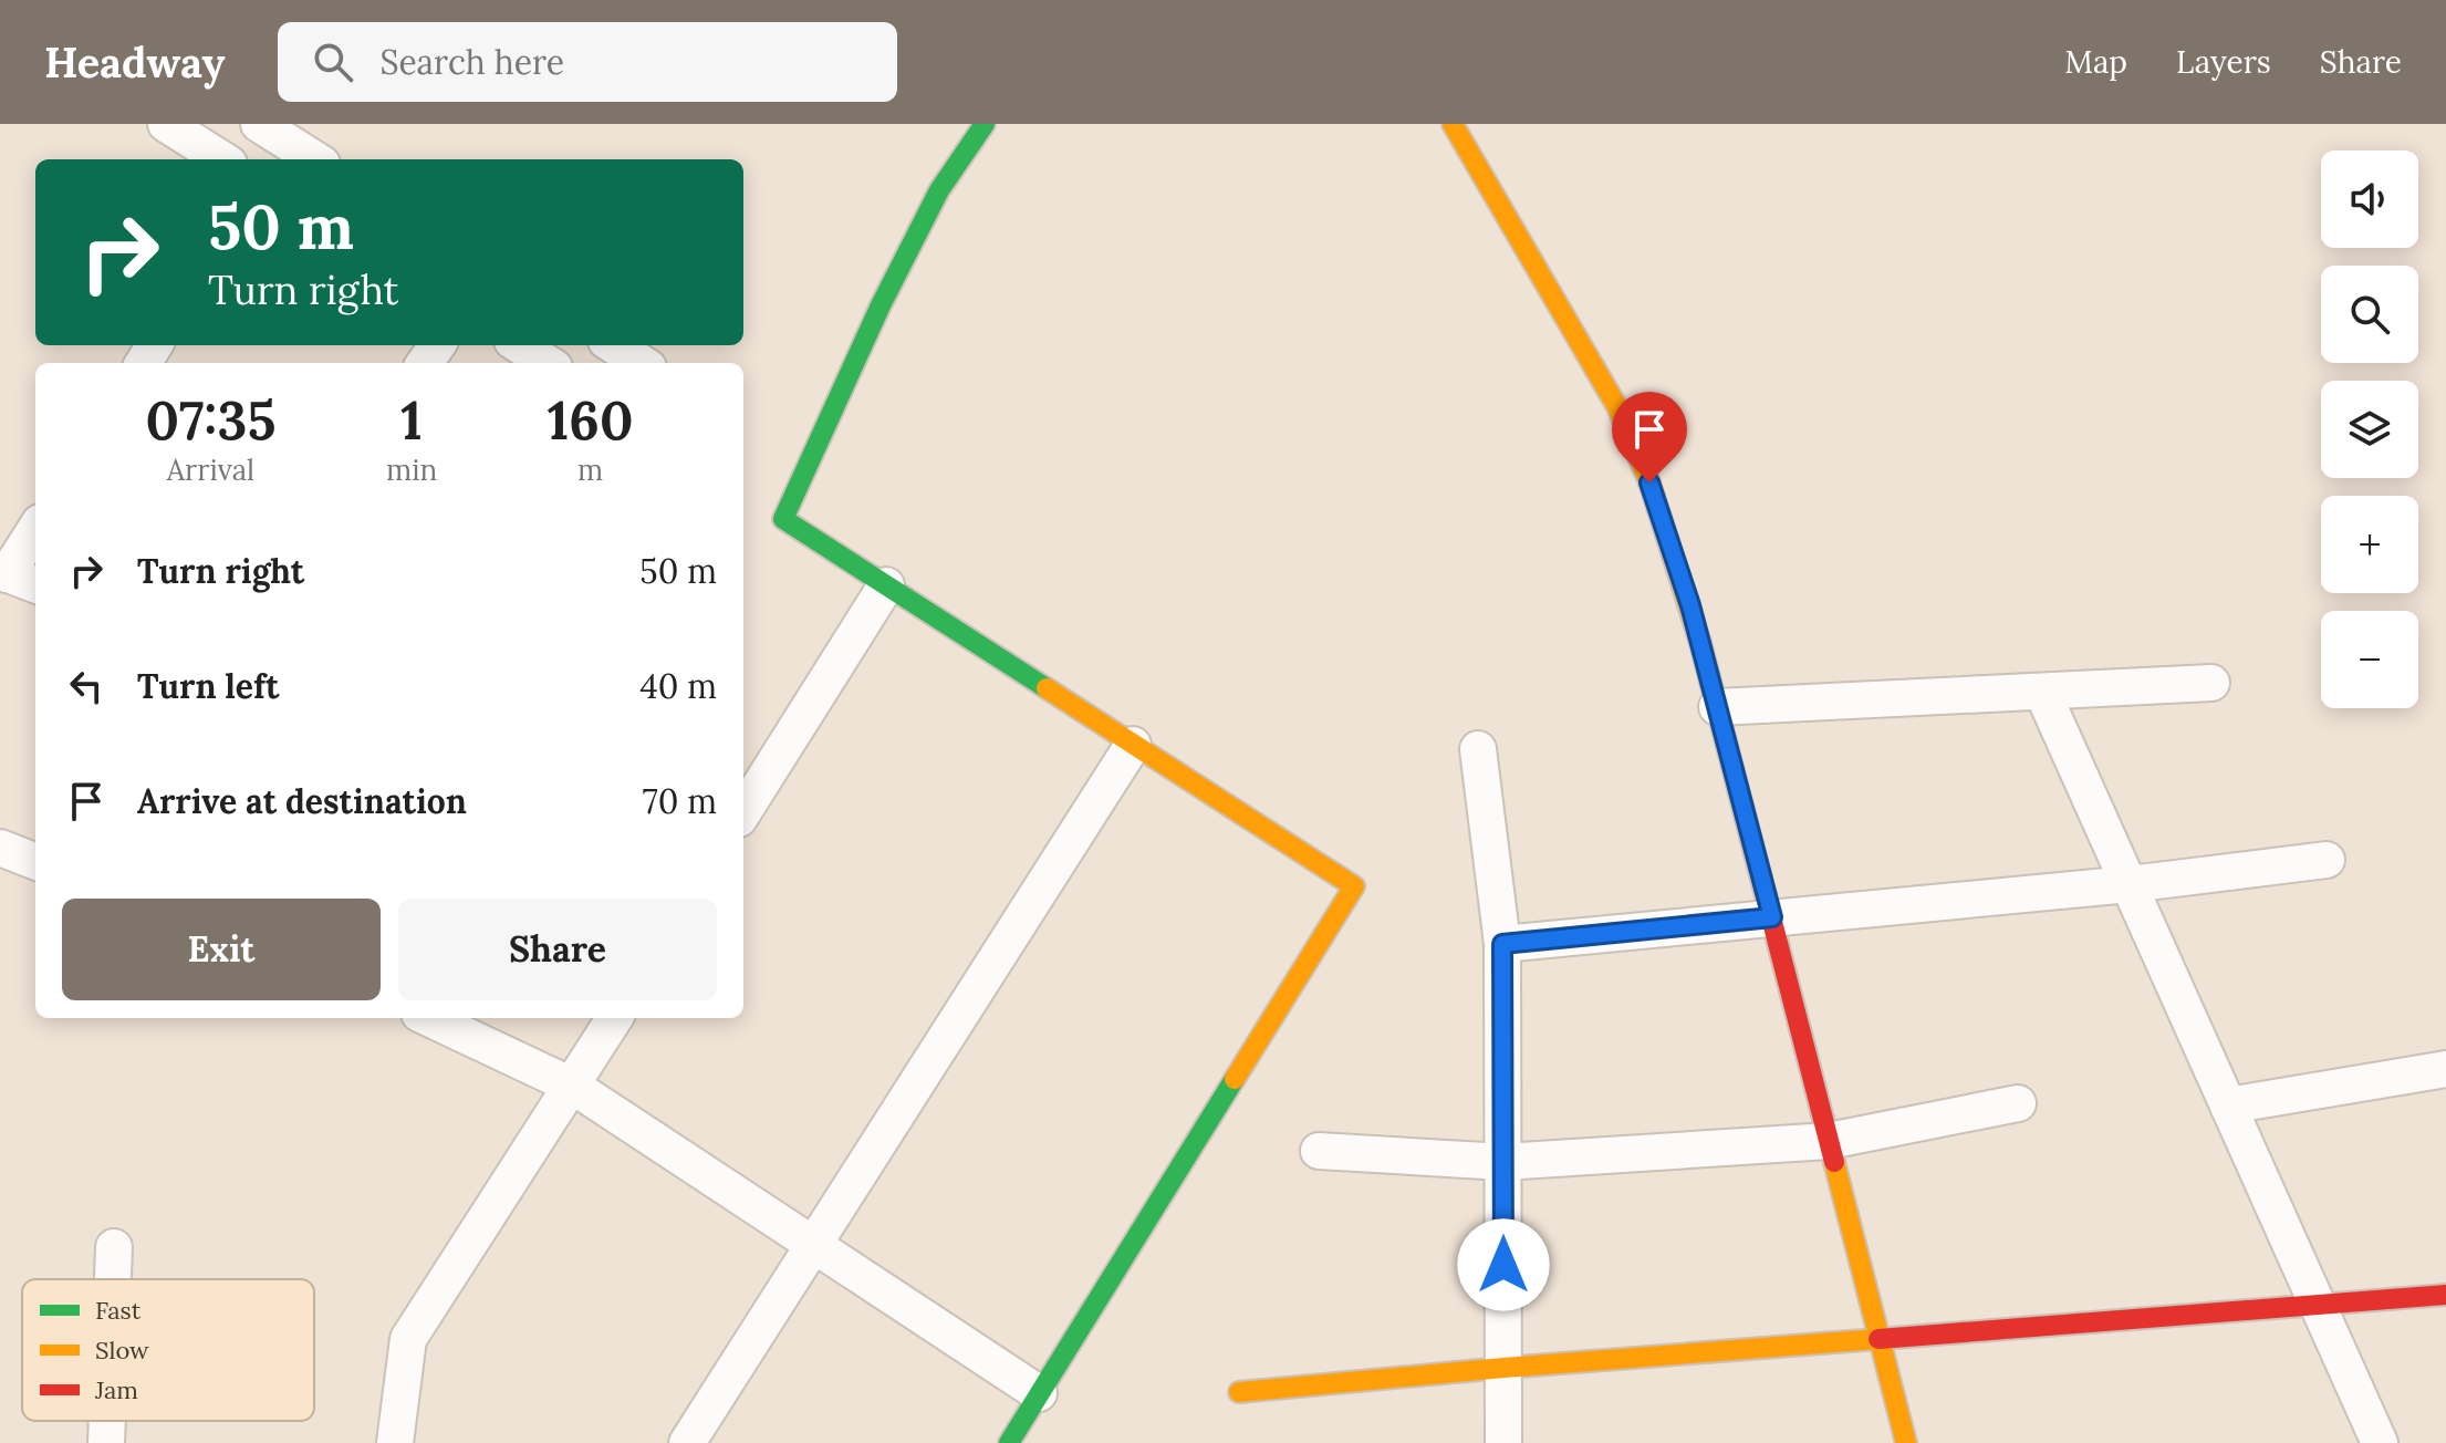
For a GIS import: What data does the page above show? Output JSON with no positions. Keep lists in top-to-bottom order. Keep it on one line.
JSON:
{"legend":["Fast","Slow","Jam"],"page":{"header":"Headway","search":"Search here","nav":["Map","Layers","Share"],"map_buttons":["+","−"],"turn":["50 m","Turn right"],"eta":["07:35","Arrival","1","min","160","m"],"list":[{"name":"Turn right","value":"50 m"},{"name":"Turn left","value":"40 m"},{"name":"Arrive at destination","value":"70 m"}],"buttons":["Exit","Share"]}}
